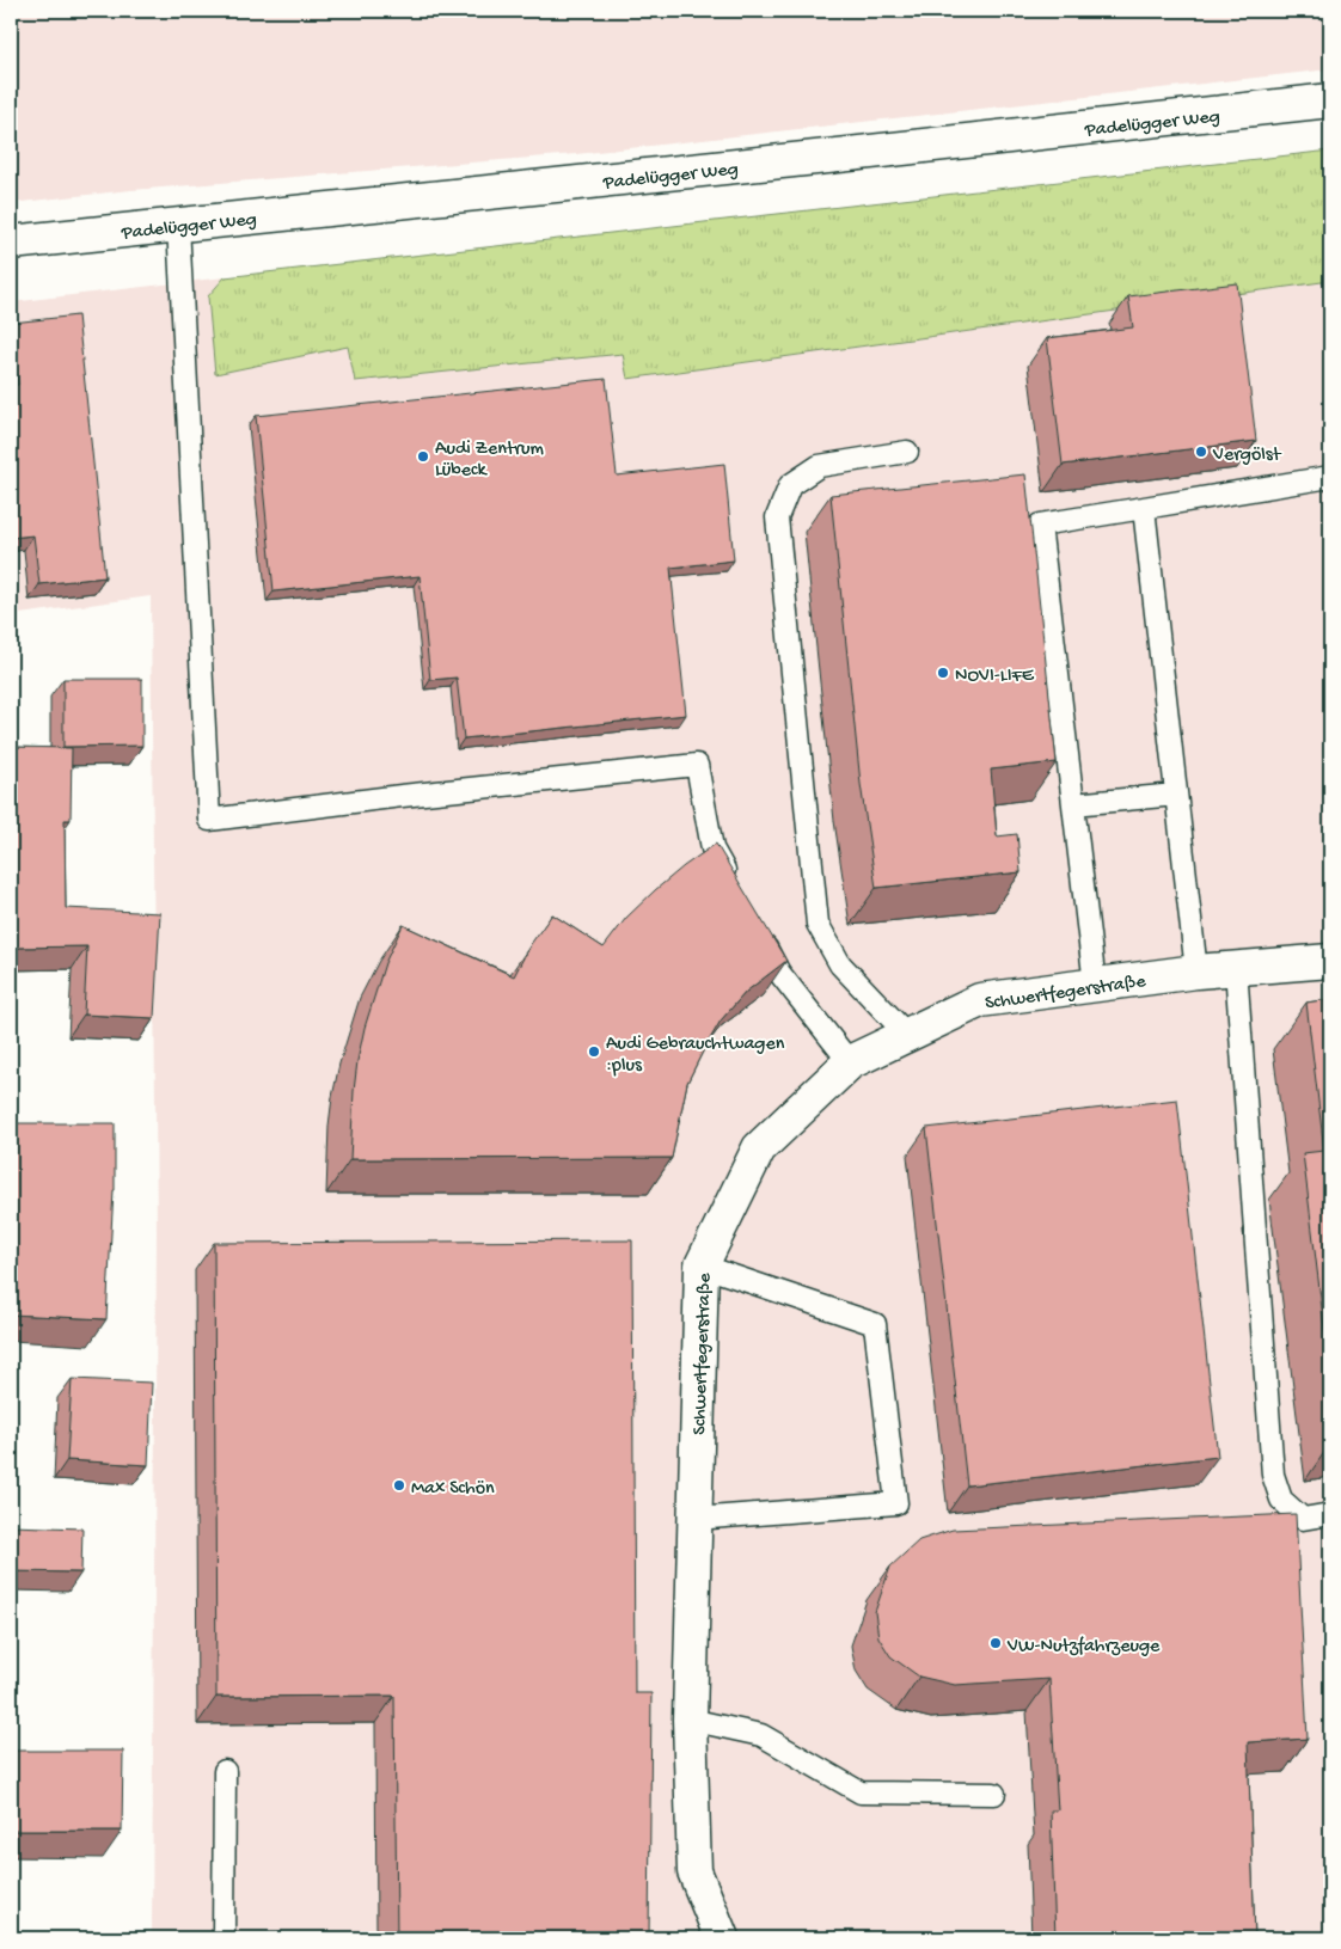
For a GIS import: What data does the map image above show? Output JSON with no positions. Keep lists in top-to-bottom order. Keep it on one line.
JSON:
{"streets":{"street":["Padelügger Weg","Schwertfegerstraße"]},"places":["Vergölst","Audi Zentrum Lübeck","NOVI-LIFE","Audi Gebrauchtwagen :plus","Max Schön","VW-Nutzfahrzeuge"]}
